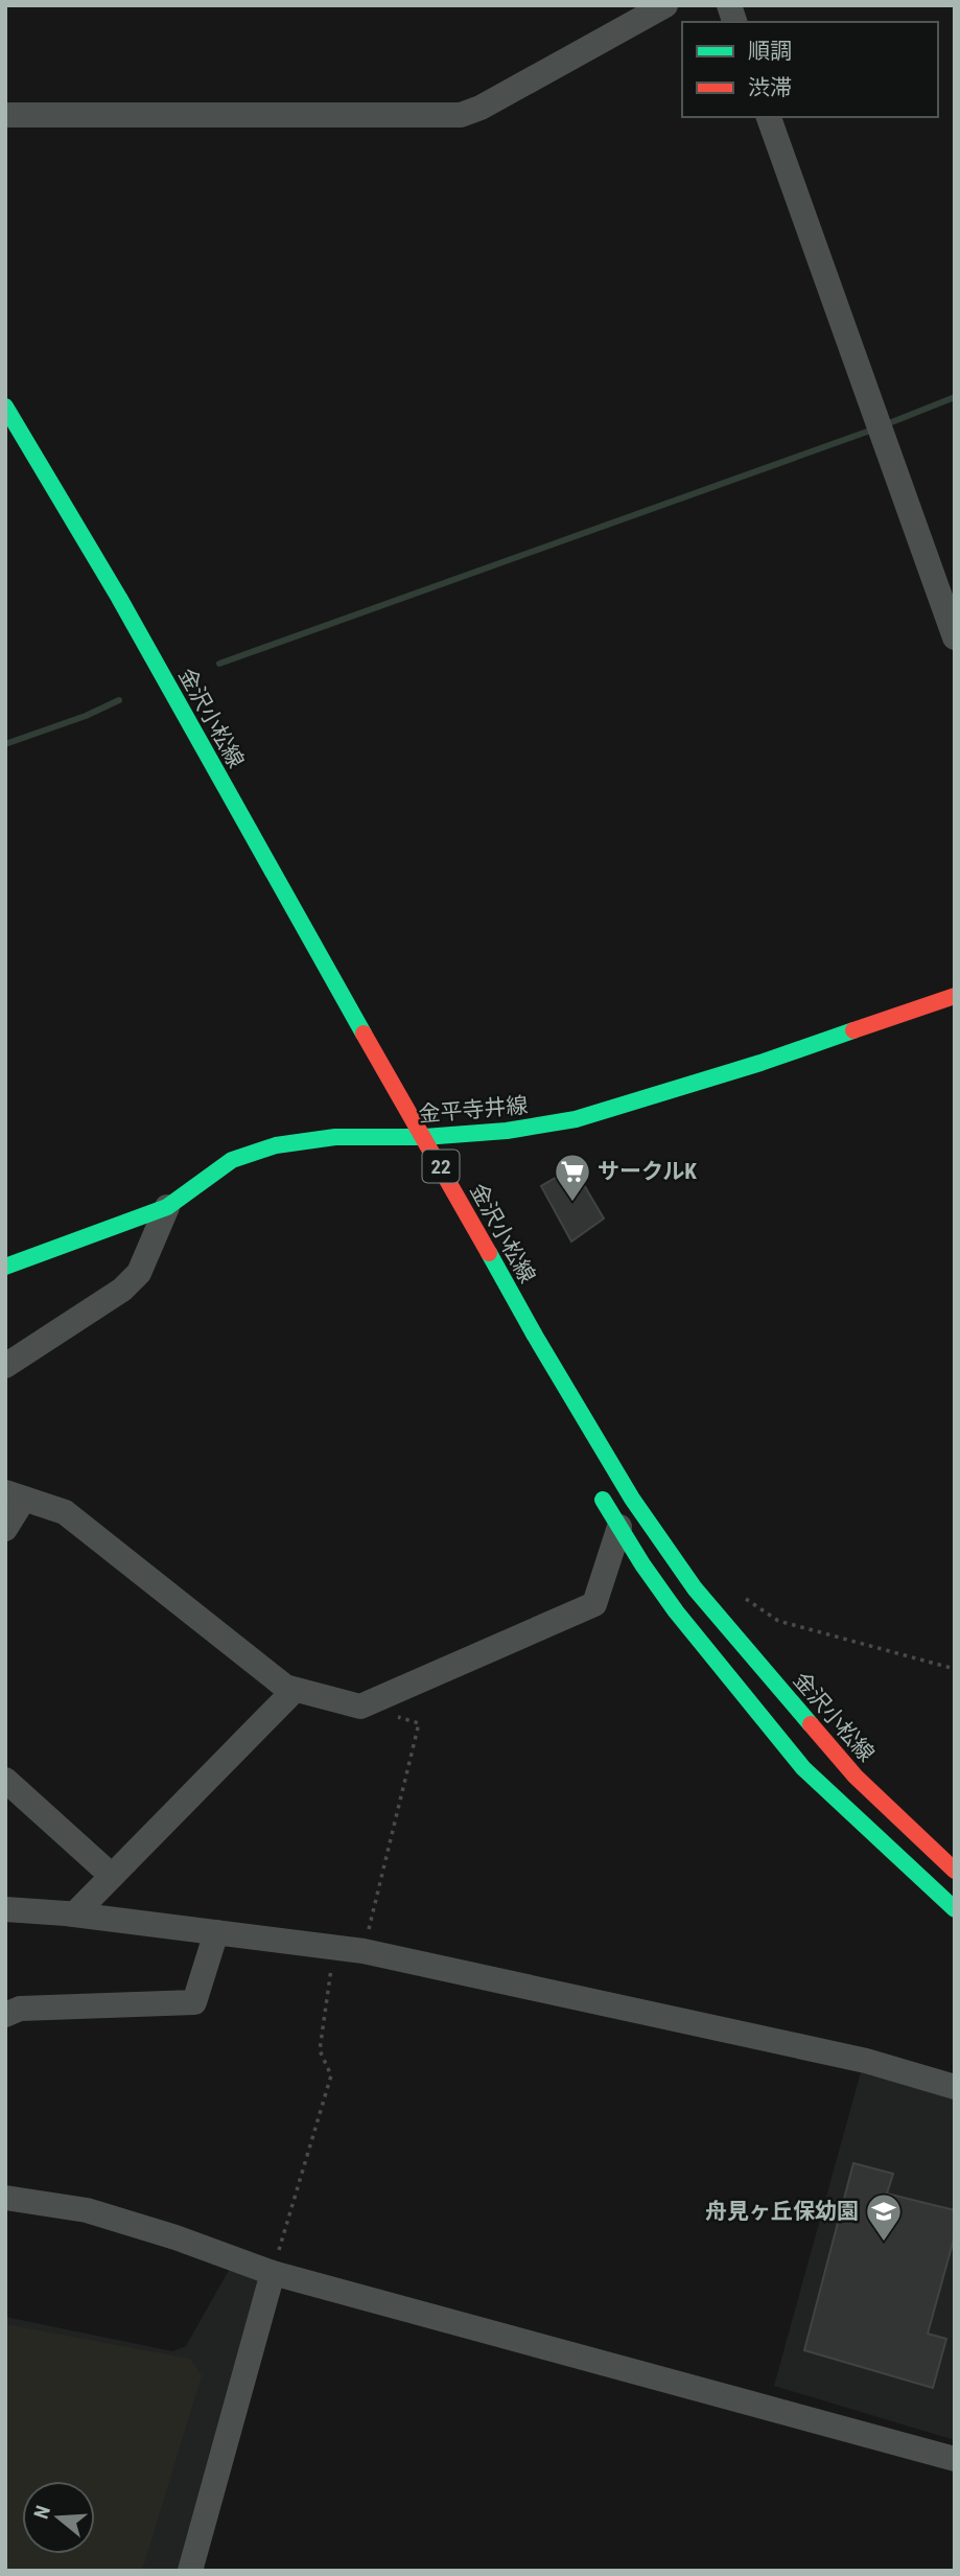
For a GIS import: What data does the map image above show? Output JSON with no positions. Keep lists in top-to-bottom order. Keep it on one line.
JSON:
{"streets":{"main road":["金沢小松線","金平寺井線","22"]},"crossings":[["金沢小松線","金平寺井線"],["金平寺井線","22"]],"places":{"supermarket":["サークルK"],"school or university":["舟見ヶ丘保幼園"]},"legend":["順調","渋滞"],"north":"left"}
